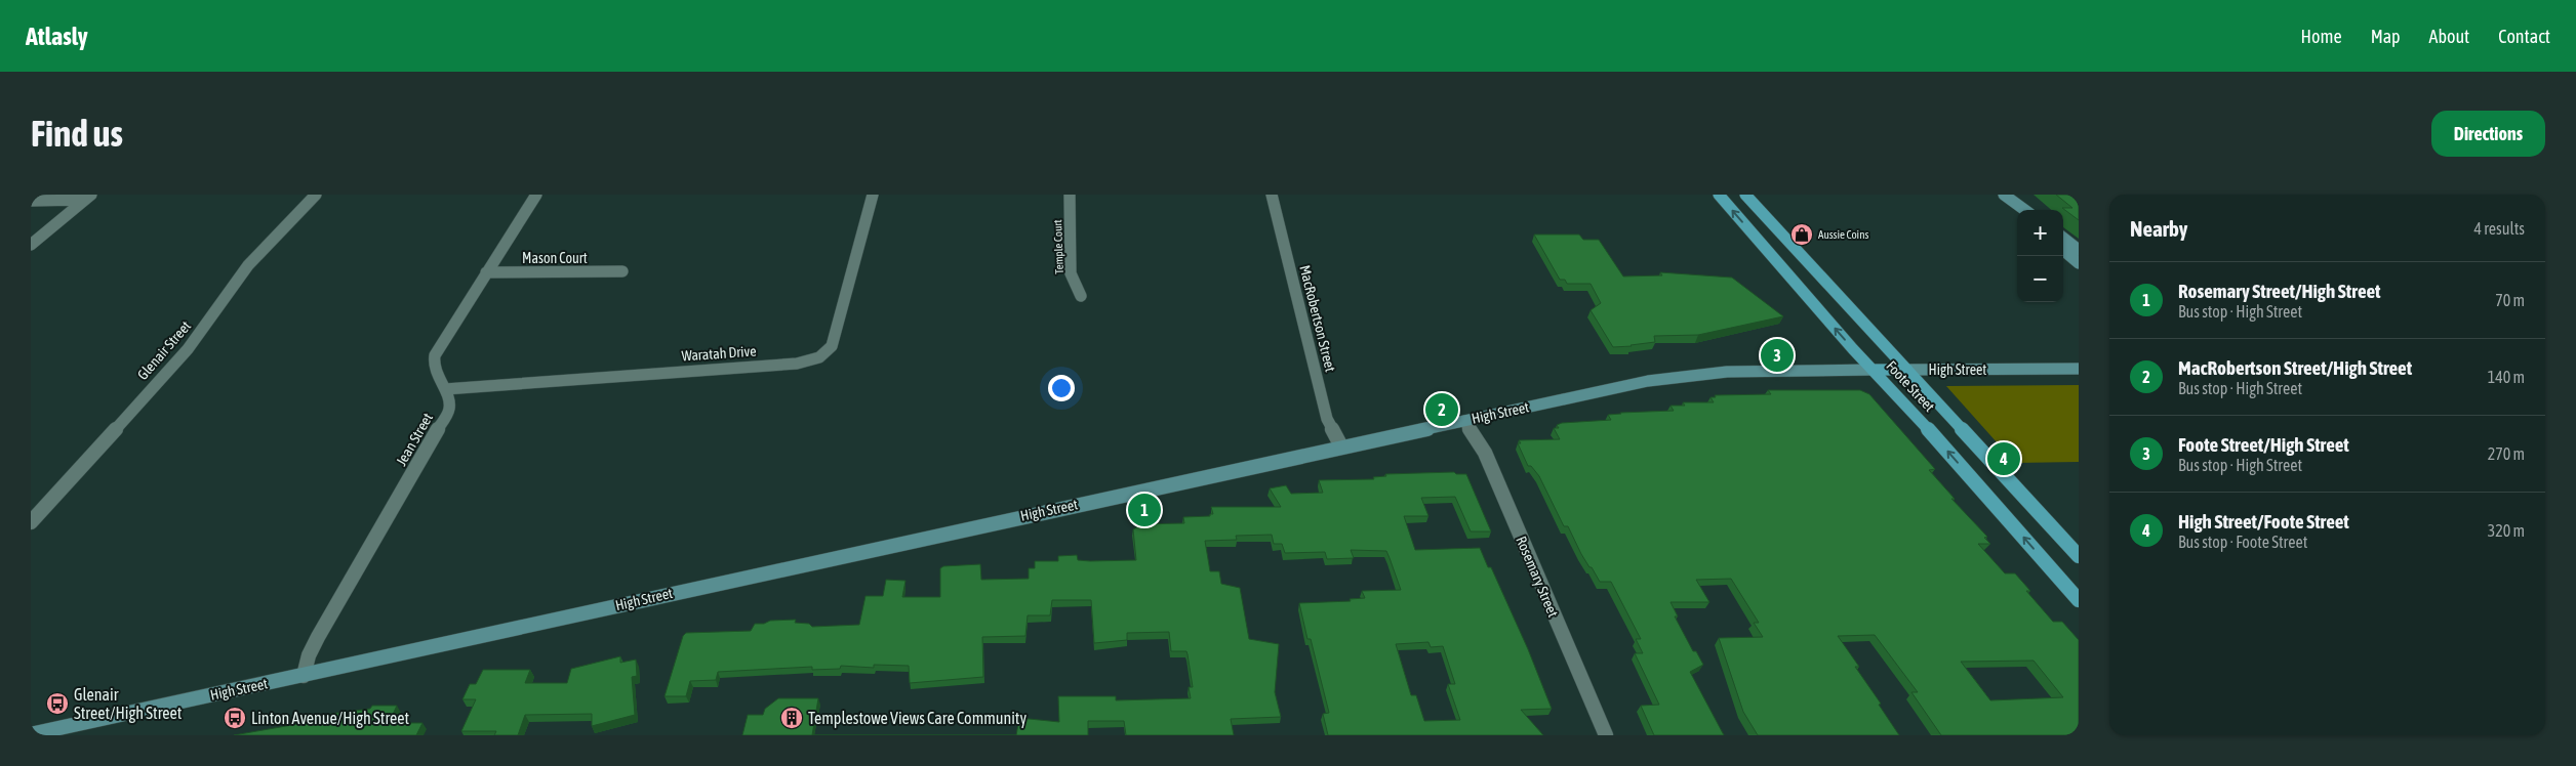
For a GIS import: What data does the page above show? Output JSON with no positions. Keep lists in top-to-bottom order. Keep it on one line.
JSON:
{"streets":{"main road":["High Street","Foote Street"],"street":["Temple Court","Mason Court","MacRobertson Street","Glenair Street","Waratah Drive","Jean Street","Rosemary Street"]},"crossings":[["Mason Court","Jean Street"],["MacRobertson Street","High Street"],["Waratah Drive","Jean Street"],["High Street","Foote Street"],["High Street","Jean Street"],["High Street","Rosemary Street"]],"places":{"shop":["Aussie Coins"],"bus stop":["Glenair Street/High Street","Linton Avenue/High Street"],"building":["Templestowe Views Care Community"]},"page":{"header":"Atlasly","nav":["Home","Map","About","Contact"],"buttons":"Directions","title":"Find us","heading":["Nearby","4 results"],"map_buttons":["+","−"],"list":[{"mark":"1","name":"Rosemary Street/High Street","note":"Bus stop · High Street","value":"70 m"},{"mark":"2","name":"MacRobertson Street/High Street","note":"Bus stop · High Street","value":"140 m"},{"mark":"3","name":"Foote Street/High Street","note":"Bus stop · High Street","value":"270 m"},{"mark":"4","name":"High Street/Foote Street","note":"Bus stop · Foote Street","value":"320 m"}],"pins":["3","2","4","1"]}}
